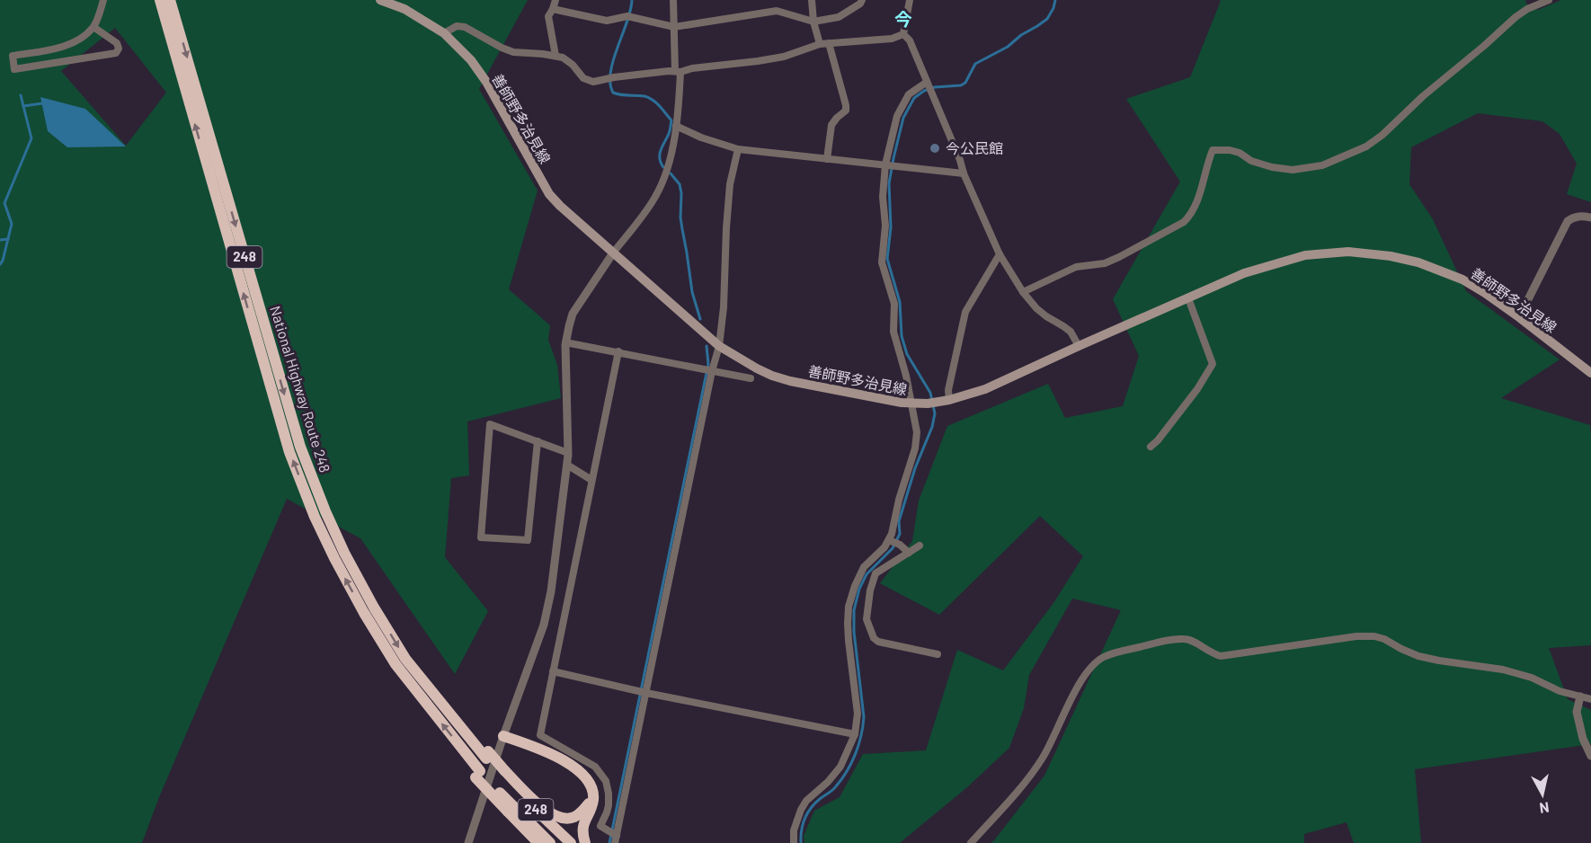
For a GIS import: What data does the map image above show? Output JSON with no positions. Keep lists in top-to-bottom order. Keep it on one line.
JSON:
{"streets":{"highway":["248","National Highway Route 248"],"main road":["善師野多治見線"]},"crossings":[["248","National Highway Route 248"]],"districts":["今"],"places":["今公民館"],"north":"bottom"}
